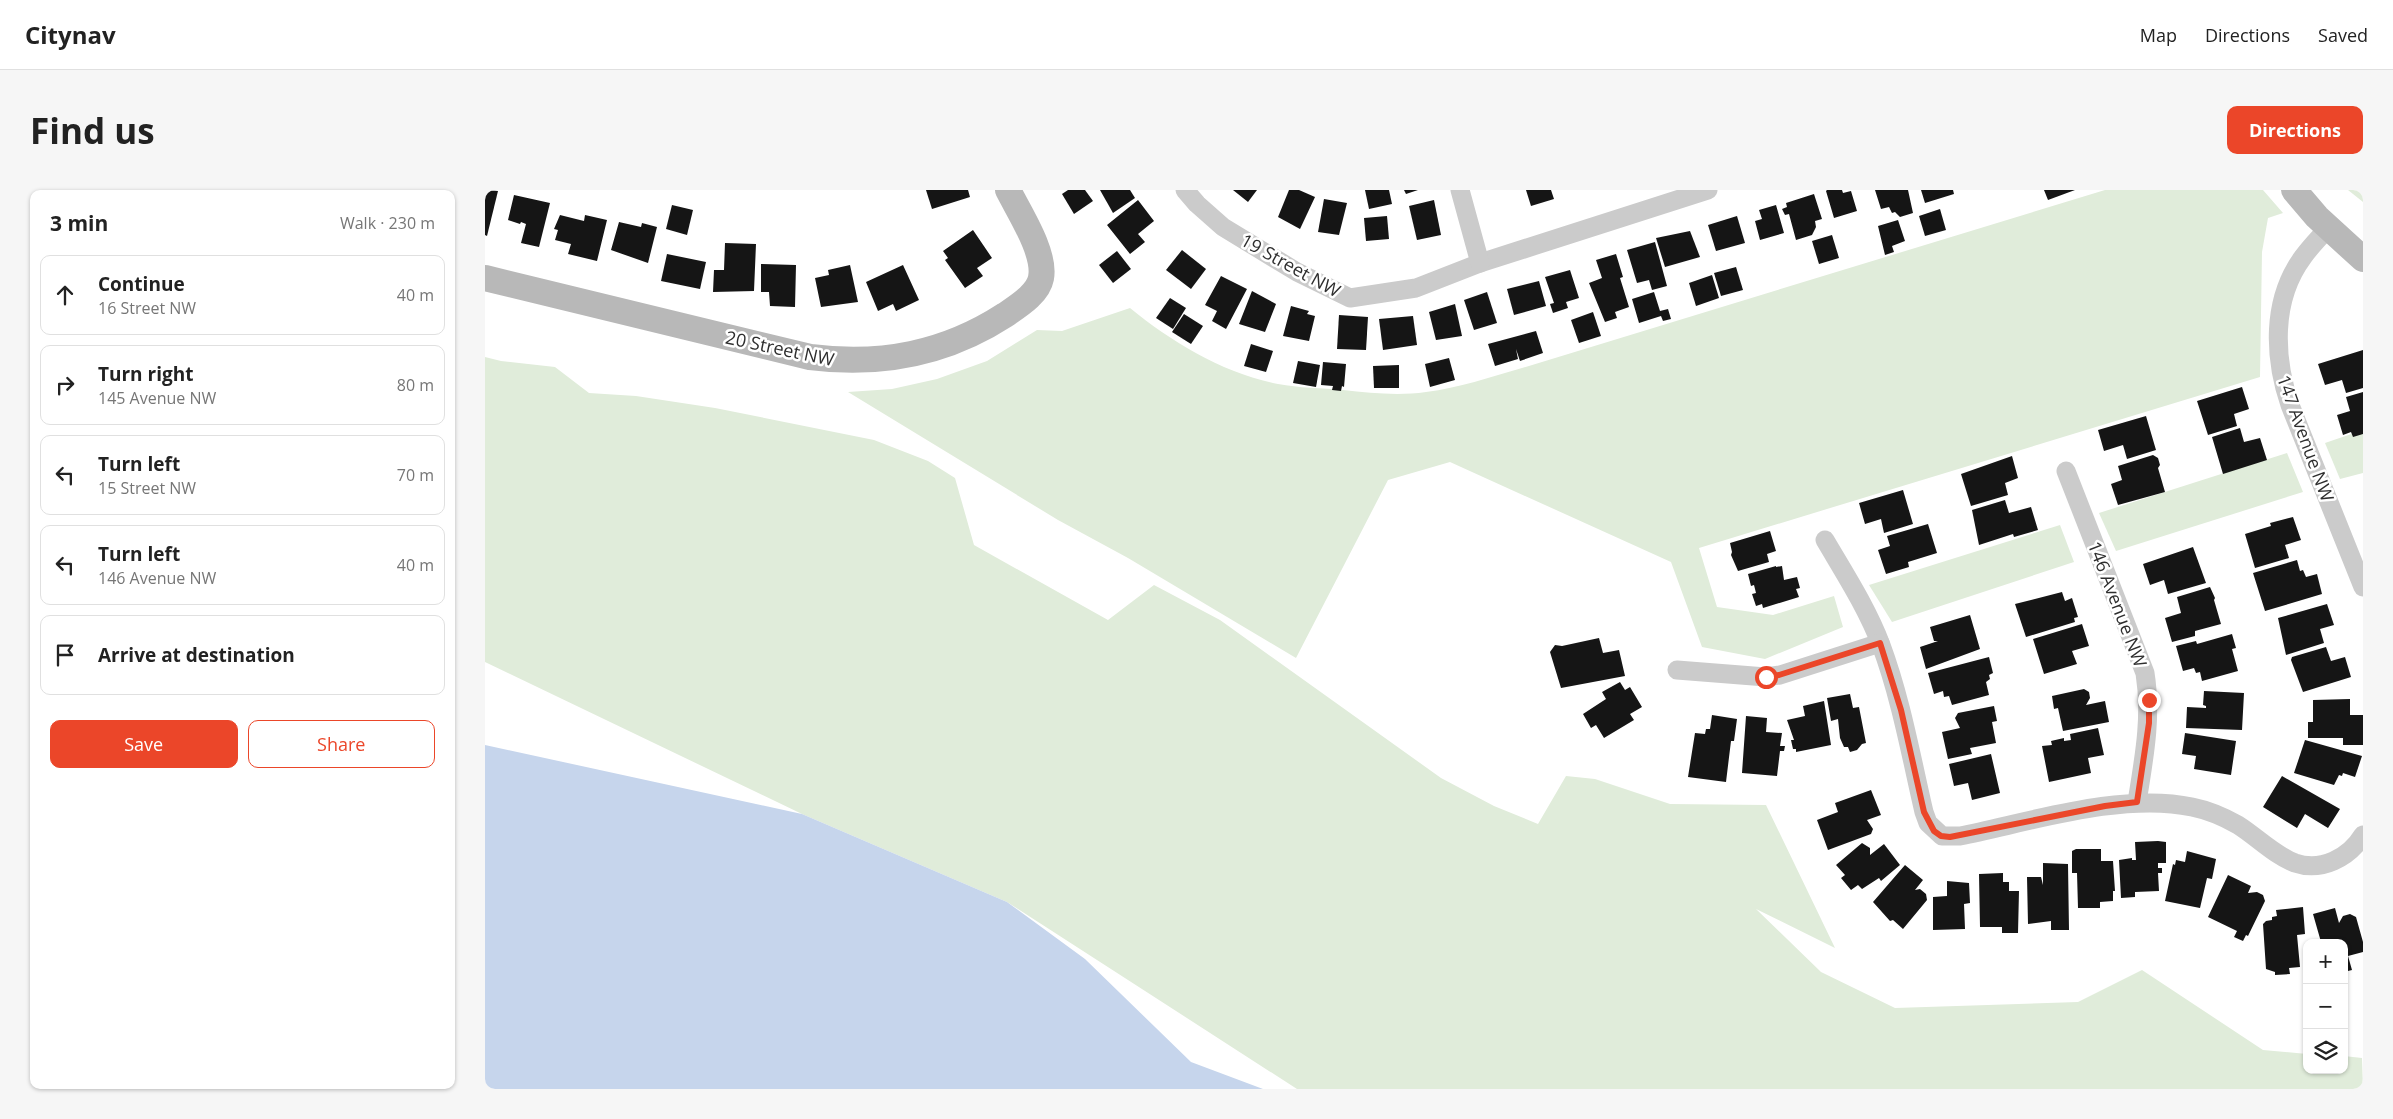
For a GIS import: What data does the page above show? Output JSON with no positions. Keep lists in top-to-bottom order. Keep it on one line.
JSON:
{"streets":{"street":["19 Street NW","20 Street NW","147 Avenue NW","146 Avenue NW"]},"page":{"header":"Citynav","nav":["Map","Directions","Saved"],"buttons":["Directions",["Save","Share"]],"title":"Find us","heading":["3 min","Walk · 230 m"],"list":[["Continue","16 Street NW","40 m"],["Turn right","145 Avenue NW","80 m"],["Turn left","15 Street NW","70 m"],["Turn left","146 Avenue NW","40 m"],"Arrive at destination"],"map_buttons":["+","−"]}}
